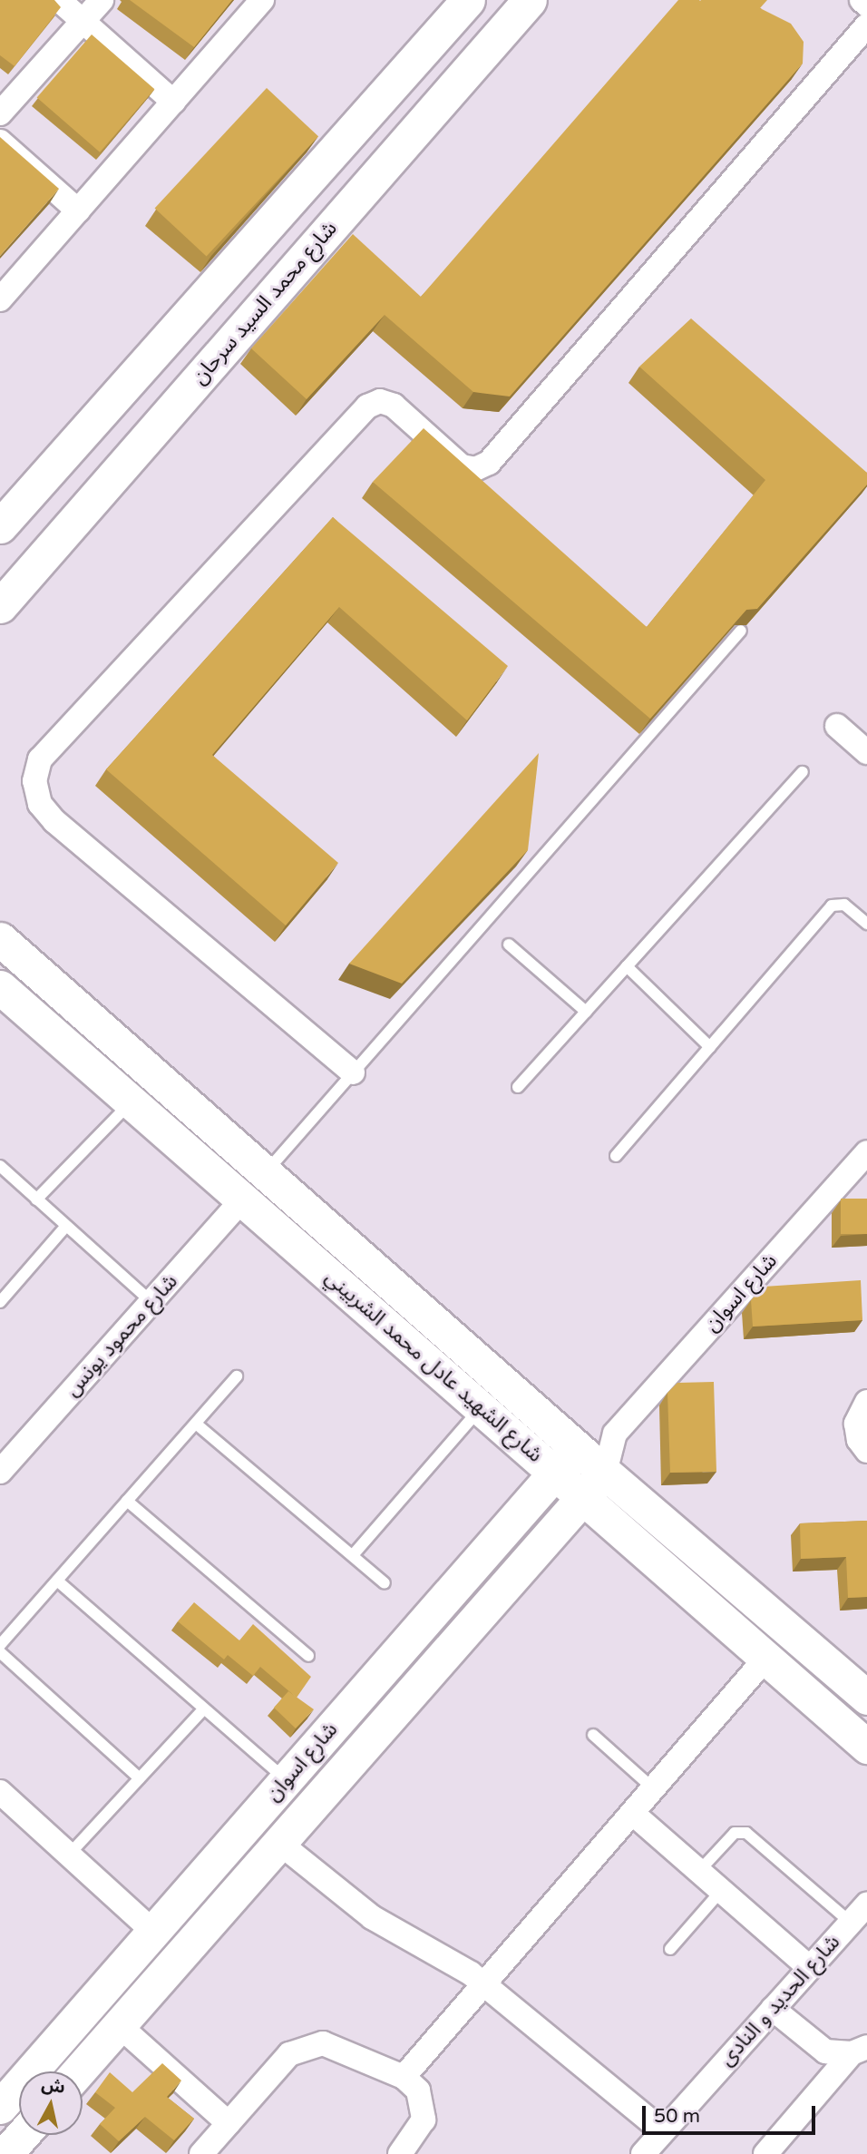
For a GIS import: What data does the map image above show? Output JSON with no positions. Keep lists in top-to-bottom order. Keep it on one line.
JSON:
{"streets":{"street":["شارع محمد السيد سرحان","شارع اسوان","شارع محمود يونس","شارع الشهيد عادل محمد الشربيني","شارع الحديد و النادى"]},"crossings":[["شارع اسوان","شارع الشهيد عادل محمد الشربيني"],["شارع محمود يونس","شارع الشهيد عادل محمد الشربيني"]],"scale_bar":"50 m","north":"top"}
